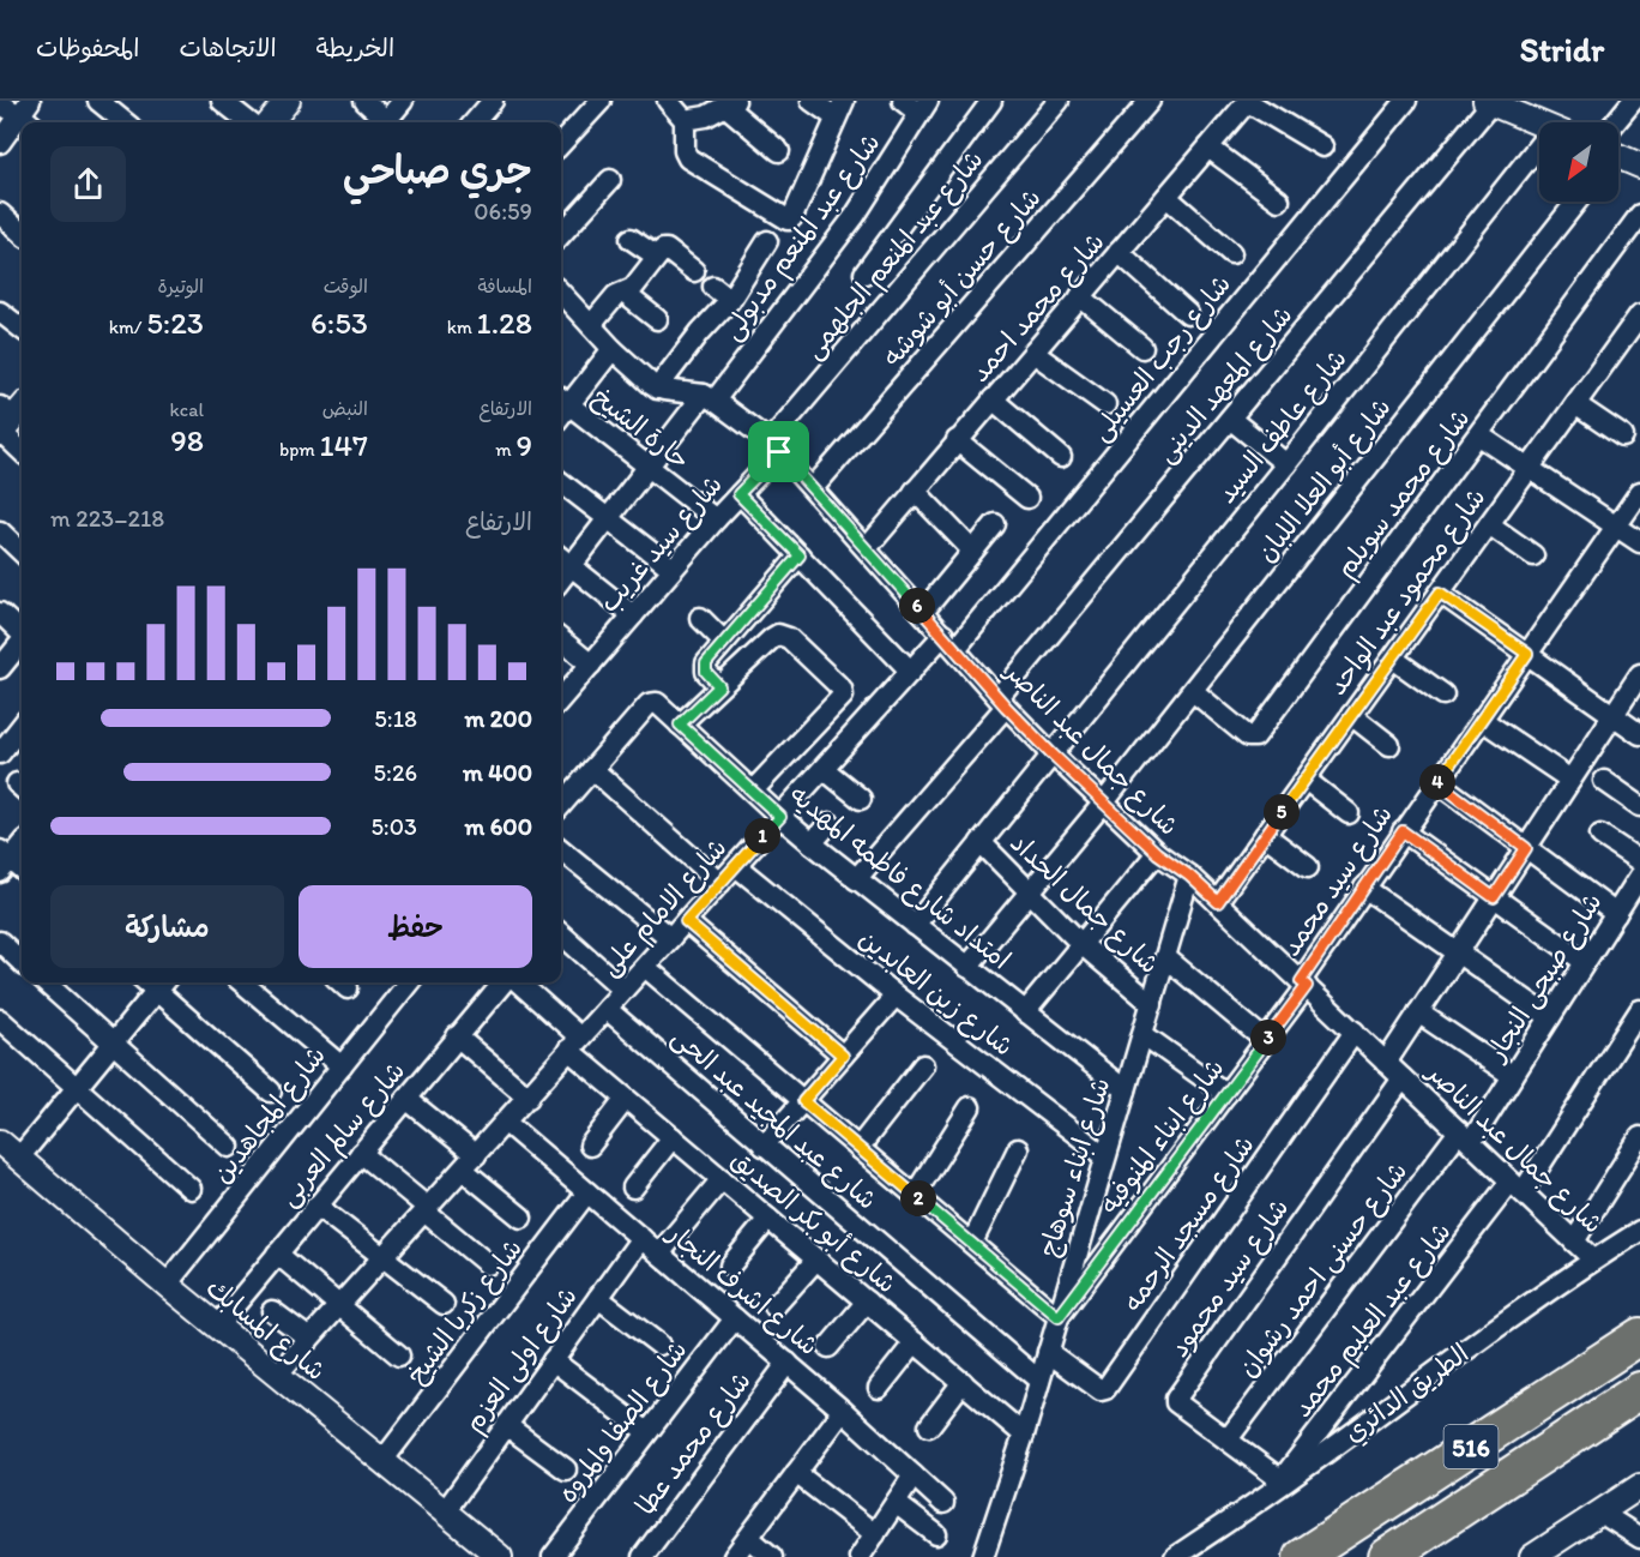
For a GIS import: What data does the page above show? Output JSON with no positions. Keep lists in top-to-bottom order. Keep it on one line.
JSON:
{"streets":{"highway":["516"],"street":["شارع عبد المنعم مدبولى","شارع عبد المنعم الجلهمى","شارع حسن أبو شوشه","شارع محمد احمد","شارع رجب العسيلى","شارع المعهد الدينى","شارع عاطف السيد","حارة الشيخ","شارع أبو العلا اللبان","شارع محمد سويلم","شارع سيد غريب","شارع محمود عبد الواحد","شارع جمال عبد الناصر","امتداد شارع فاطمه المهديه","شارع سيد محمد","شارع جمال الحداد","شارع الامام على","شارع صبحى النجار","شارع زين العابدين","شارع المجاهدين","شارع عبد المجيد عبد الحى","شارع سالم العربى","شارع ابناء المنوفيه","شارع ابناء سوهاج","شارع أبو بكر الصديق","شارع مسجد الرحمه","شارع حسنى احمد رشوان","شارع سيد محمود","شارع اشرف النجار","شارع زكريا الشيخ","شارع عبد العليم محمد","شارع المسابك","شارع اولى العزم","الطريق الدائري","شارع الصفا والمروه","شارع محمد عطا"]},"crossings":[["شارع عبد المنعم مدبولى","حارة الشيخ"],["شارع عبد المنعم مدبولى","شارع جمال عبد الناصر"],["شارع عبد المنعم الجلهمى","شارع سيد غريب"],["شارع عبد المنعم الجلهمى","شارع جمال عبد الناصر"],["شارع حسن أبو شوشه","شارع جمال عبد الناصر"],["شارع محمد احمد","شارع جمال عبد الناصر"],["شارع رجب العسيلى","شارع جمال عبد الناصر"],["شارع رجب العسيلى","شارع الامام على"],["شارع المعهد الدينى","شارع جمال عبد الناصر"],["شارع المعهد الدينى","امتداد شارع فاطمه المهديه"],["شارع عاطف السيد","شارع جمال عبد الناصر"],["شارع عاطف السيد","امتداد شارع فاطمه المهديه"],["شارع عاطف السيد","شارع جمال الحداد"],["حارة الشيخ","شارع سيد غريب"],["شارع أبو العلا اللبان","شارع محمد سويلم"],["شارع أبو العلا اللبان","شارع جمال عبد الناصر"],["شارع أبو العلا اللبان","امتداد شارع فاطمه المهديه"],["شارع أبو العلا اللبان","شارع جمال الحداد"],["شارع سيد غريب","شارع جمال عبد الناصر"],["شارع محمود عبد الواحد","شارع جمال عبد الناصر"],["شارع جمال عبد الناصر","شارع سيد محمد"],["شارع جمال عبد الناصر","شارع الامام على"],["شارع جمال عبد الناصر","شارع صبحى النجار"],["شارع جمال عبد الناصر","شارع ابناء المنوفيه"],["شارع جمال عبد الناصر","شارع ابناء سوهاج"],["شارع جمال عبد الناصر","شارع مسجد الرحمه"],["شارع جمال عبد الناصر","شارع حسنى احمد رشوان"],["شارع جمال عبد الناصر","شارع سيد محمود"],["شارع جمال عبد الناصر","شارع عبد العليم محمد"],["شارع جمال عبد الناصر","الطريق الدائري"],["امتداد شارع فاطمه المهديه","شارع الامام على"],["امتداد شارع فاطمه المهديه","شارع ابناء سوهاج"],["شارع سيد محمد","شارع ابناء المنوفيه"],["شارع جمال الحداد","شارع ابناء سوهاج"],["شارع الامام على","شارع زين العابدين"],["شارع الامام على","شارع عبد المجيد عبد الحى"],["شارع الامام على","شارع أبو بكر الصديق"],["شارع الامام على","شارع اشرف النجار"],["شارع الامام على","شارع المسابك"],["شارع صبحى النجار","شارع حسنى احمد رشوان"],["شارع زين العابدين","شارع ابناء سوهاج"],["شارع المجاهدين","شارع المسابك"],["شارع عبد المجيد عبد الحى","شارع ابناء سوهاج"],["شارع سالم العربى","شارع المسابك"],["شارع ابناء المنوفيه","شارع ابناء سوهاج"],["شارع ابناء سوهاج","شارع أبو بكر الصديق"],["شارع ابناء سوهاج","شارع مسجد الرحمه"],["شارع حسنى احمد رشوان","شارع سيد محمود"],["شارع سيد محمود","شارع عبد العليم محمد"],["شارع سيد محمود","الطريق الدائري"],["شارع اشرف النجار","شارع زكريا الشيخ"],["شارع اشرف النجار","شارع اولى العزم"],["شارع اشرف النجار","شارع الصفا والمروه"],["شارع اشرف النجار","شارع محمد عطا"],["شارع زكريا الشيخ","شارع المسابك"],["شارع عبد العليم محمد","الطريق الدائري"],["شارع المسابك","شارع اولى العزم"]],"north":"bottom left","page":{"header":"Stridr","nav":["الخريطة","الاتجاهات","المحفوظات"],"heading":["جري صباحي","06:59"],"stats":[["المسافة","1.28 km"],["الوقت","6:53"],["الوتيرة","5:23 /km"],["الارتفاع","9 m"],["النبض","147 bpm"],["kcal","98"]],"chart":["الارتفاع","218–223 m"],"pins":["6","4","5","1","3","2"],"list":[{"name":"200 m","note":"5:18"},{"name":"400 m","note":"5:26"},{"name":"600 m","note":"5:03"}],"buttons":["حفظ","مشاركة"]}}
